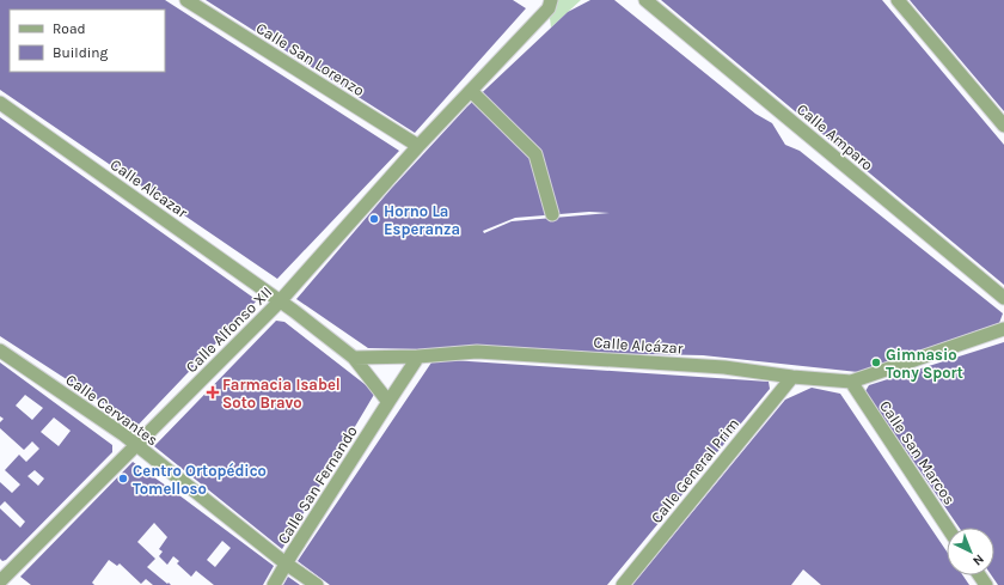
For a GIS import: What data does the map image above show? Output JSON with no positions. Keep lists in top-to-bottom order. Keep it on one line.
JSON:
{"streets":{"street":["Calle San Lorenzo","Calle Amparo","Calle Alcazar","Calle Alfonso XII","Calle Alcázar","Calle Cervantes","Calle San Marcos","Calle General Prim","Calle San Fernando"]},"crossings":[["Calle San Lorenzo","Calle Alfonso XII"],["Calle Alcazar","Calle Alfonso XII"],["Calle Alfonso XII","Calle Cervantes"],["Calle Alcázar","Calle San Marcos"],["Calle Alcázar","Calle General Prim"],["Calle Alcázar","Calle San Fernando"],["Calle Cervantes","Calle San Fernando"]],"places":{"other":["Horno La Esperanza","Gimnasio Tony Sport","Centro Ortopédico Tomelloso"],"health":["Farmacia Isabel Soto Bravo"]},"legend":["Road","Building"],"north":"bottom right"}
